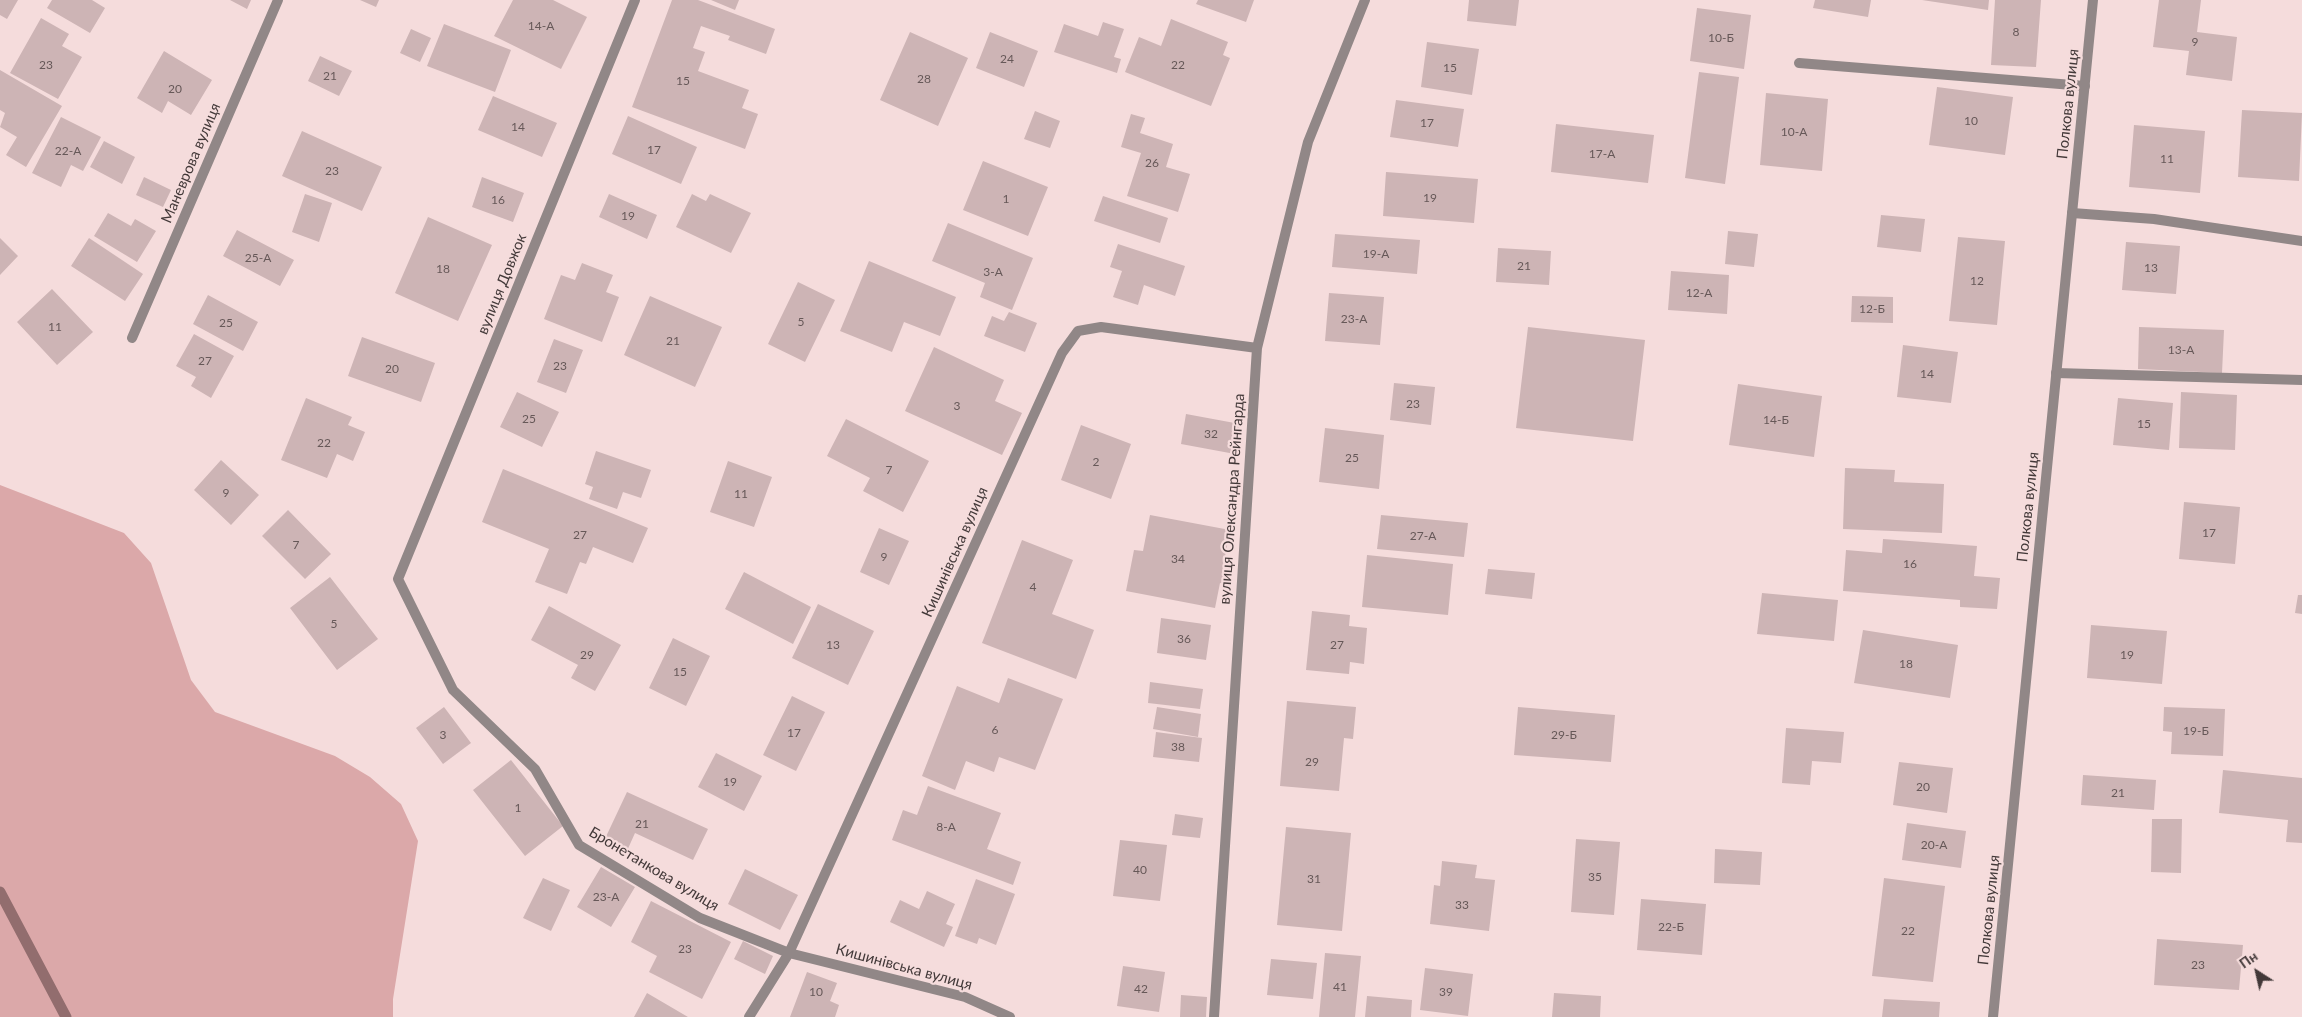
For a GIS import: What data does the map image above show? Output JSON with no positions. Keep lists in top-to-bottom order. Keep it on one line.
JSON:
{"streets":{"street":["Полкова вулиця","Маневрова вулиця","вулиця Довжок","вулиця Олександра Рейнгарда","Кишинівська вулиця","Бронетанкова вулиця"]},"crossings":[["вулиця Довжок","Бронетанкова вулиця"],["вулиця Олександра Рейнгарда","Кишинівська вулиця"],["Кишинівська вулиця","Бронетанкова вулиця"]],"house_numbers":["14-А","8","10-Б","9","24","23","22","15","21","28","15","20","10","17","14","10-А","17","22-А","17-А","11","26","23","19","1","16","19","19-А","25-А","21","13","18","3-А","12","12-А","12-Б","23-А","5","25","11","21","13-А","27","23","20","14","23","3","25","14-Б","15","32","22","25","2","7","9","11","17","27","27-А","7","9","34","16","4","5","36","13","27","29","19","18","15","6","19-Б","17","3","29-Б","38","29","19","20","21","1","21","8-А","20-А","40","35","31","23-А","33","22-Б","22","23","23","41","42","10","39"],"north":"top left"}
